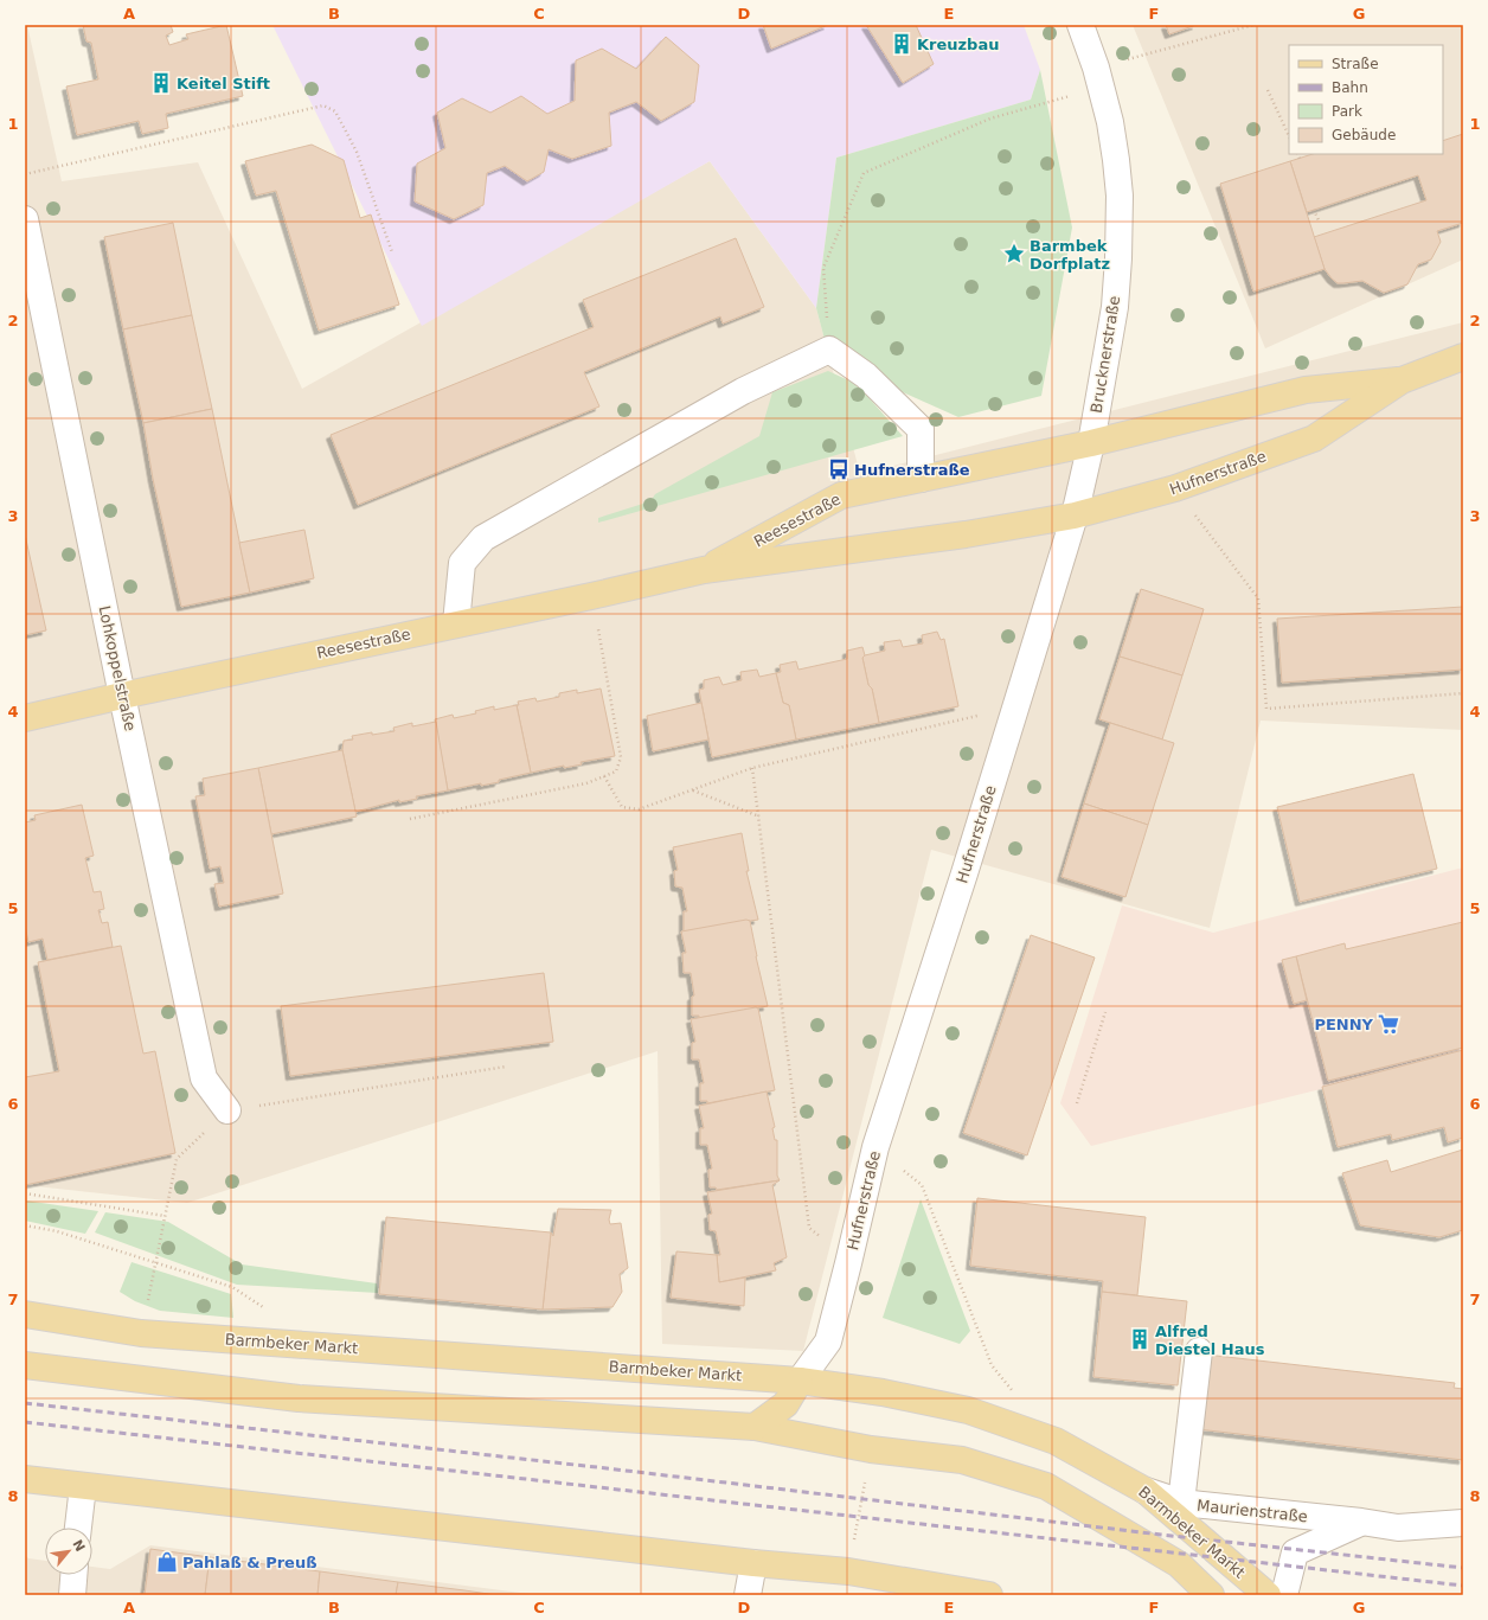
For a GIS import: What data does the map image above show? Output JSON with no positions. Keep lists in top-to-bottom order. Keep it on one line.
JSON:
{"streets":{"main road":["Hufnerstraße","Reesestraße","Barmbeker Markt"],"street":["Brucknerstraße","Lohkoppelstraße","Maurienstraße"]},"crossings":[["Brucknerstraße","Hufnerstraße"],["Brucknerstraße","Reesestraße"],["Hufnerstraße","Reesestraße"],["Hufnerstraße","Barmbeker Markt"],["Reesestraße","Lohkoppelstraße"],["Barmbeker Markt","Maurienstraße"]],"places":{"building":["Kreuzbau","Keitel Stift","Alfred Diestel Haus"],"place":["Barmbek Dorfplatz"],"bus stop":["Hufnerstraße"],"supermarket":["PENNY"],"shop":["Pahlaß & Preuß"]},"legend":["Straße","Bahn","Park","Gebäude"],"north":"top right","grid":{"columns":["A","B","C","D","E","F","G"],"rows":["1","2","3","4","5","6","7","8"]}}
